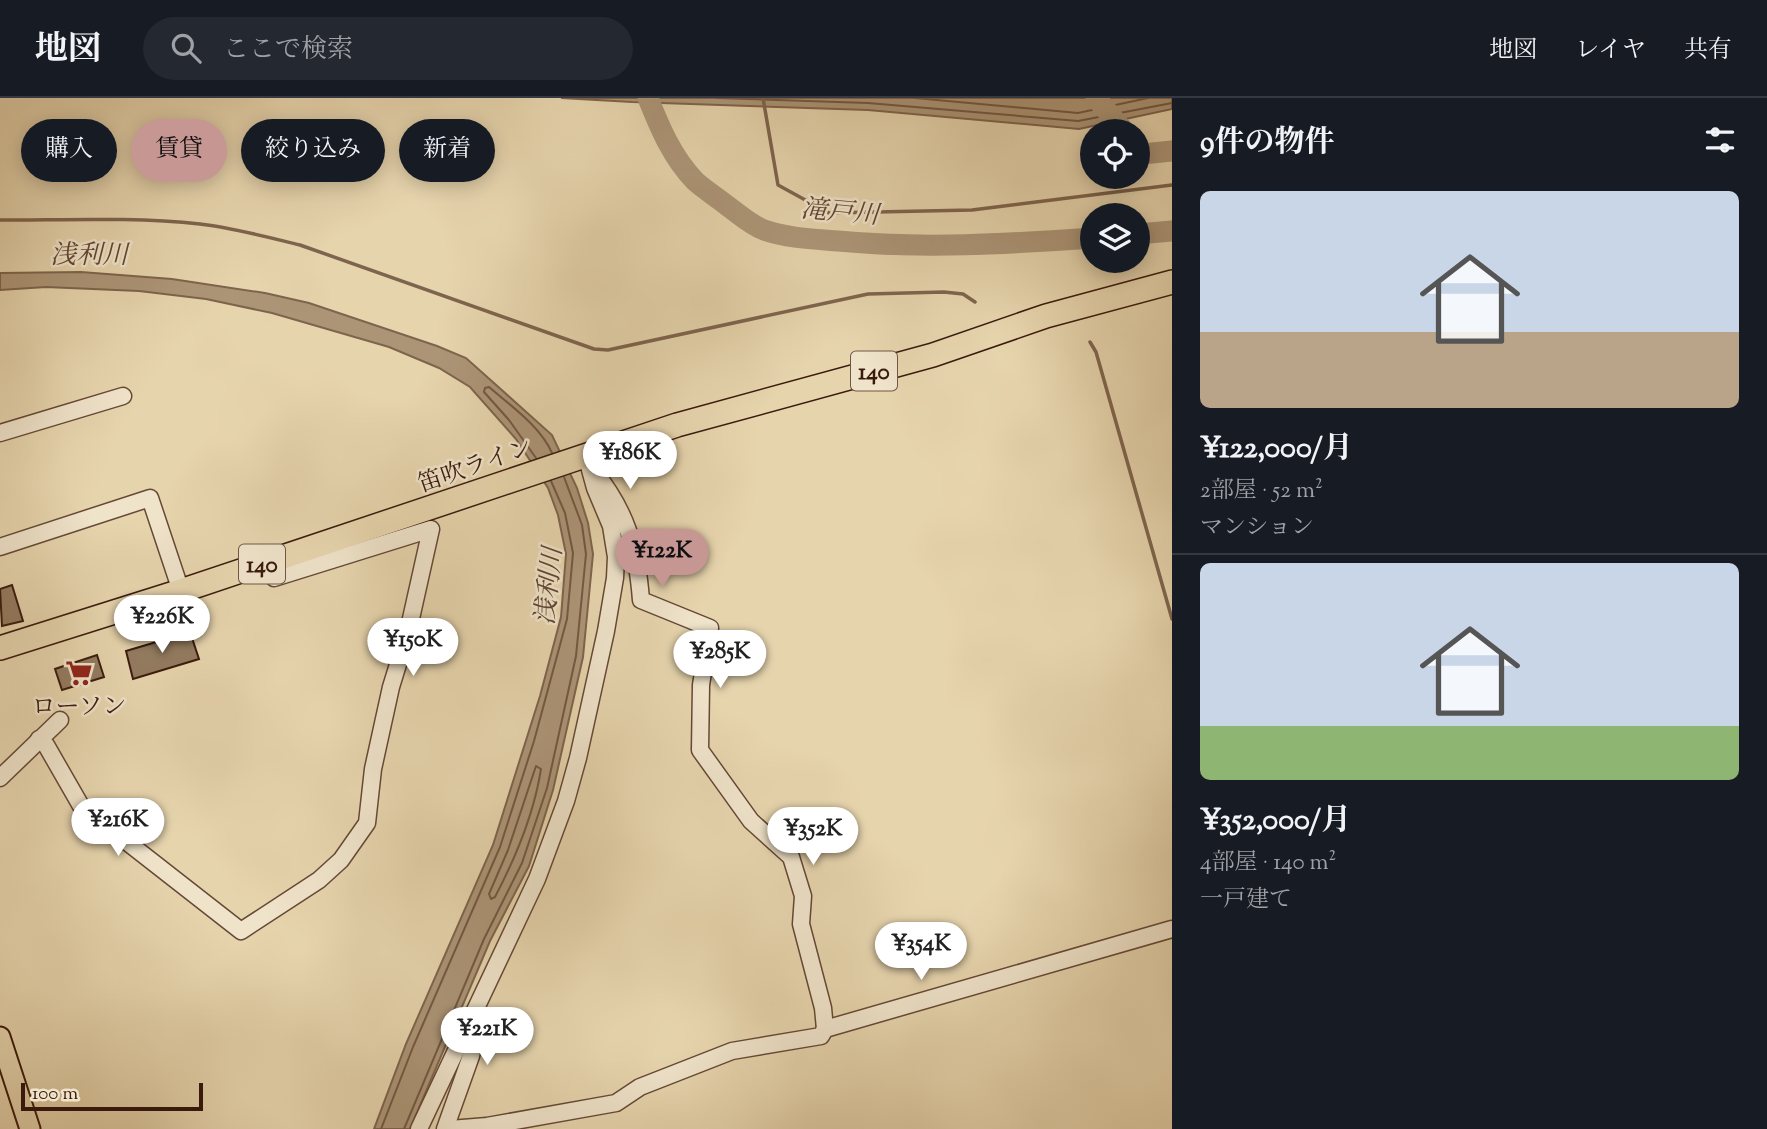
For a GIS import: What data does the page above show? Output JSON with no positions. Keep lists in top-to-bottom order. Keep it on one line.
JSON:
{"streets":{"highway":["140","笛吹ライン"]},"water":["滝戸川","浅利川"],"places":{"supermarket":["ローソン"]},"scale_bar":"100 m","page":{"header":"地図","search":"ここで検索","nav":["地図","レイヤ","共有"],"heading":"9件の物件","chip":["購入","賃貸","絞り込み","新着"],"list":[{"name":"¥122,000/月","note":"2部屋 · 52 m² · マンション"},{"name":"¥352,000/月","note":"4部屋 · 140 m² · 一戸建て"}],"price":["¥186K","¥122K","¥226K","¥150K","¥285K","¥216K","¥352K","¥354K","¥221K"],"scale":"100 m"}}
